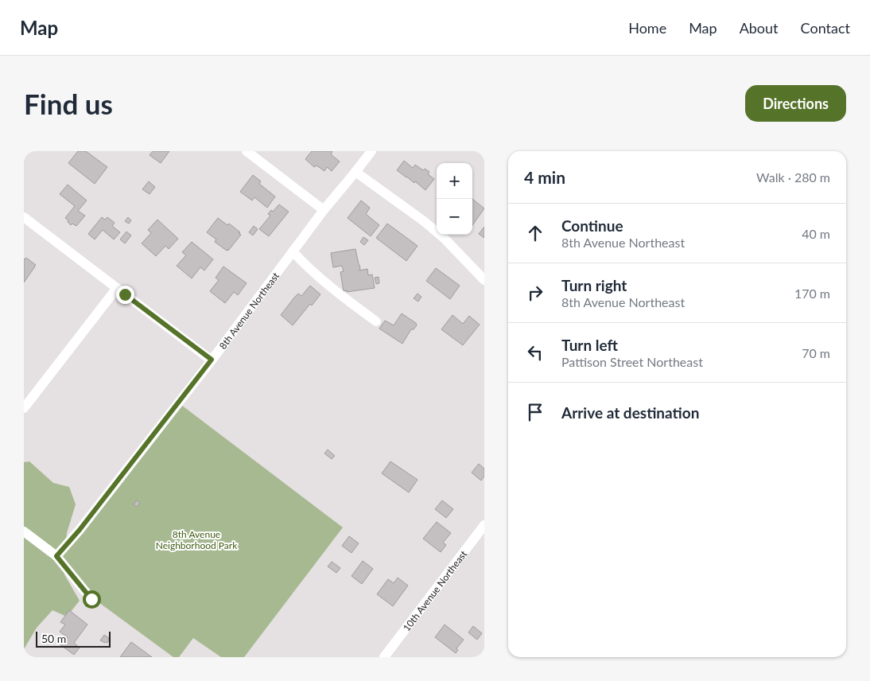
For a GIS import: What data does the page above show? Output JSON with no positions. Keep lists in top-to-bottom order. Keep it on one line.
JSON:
{"streets":{"street":["8th Avenue Northeast","10th Avenue Northeast"]},"parks":["8th Avenue Neighborhood Park"],"scale_bar":"50 m","page":{"header":"Map","nav":["Home","Map","About","Contact"],"buttons":"Directions","title":"Find us","heading":["4 min","Walk · 280 m"],"map_buttons":["+","−"],"list":[["Continue","8th Avenue Northeast","40 m"],["Turn right","8th Avenue Northeast","170 m"],["Turn left","Pattison Street Northeast","70 m"],"Arrive at destination"],"scale":"50 m"}}
